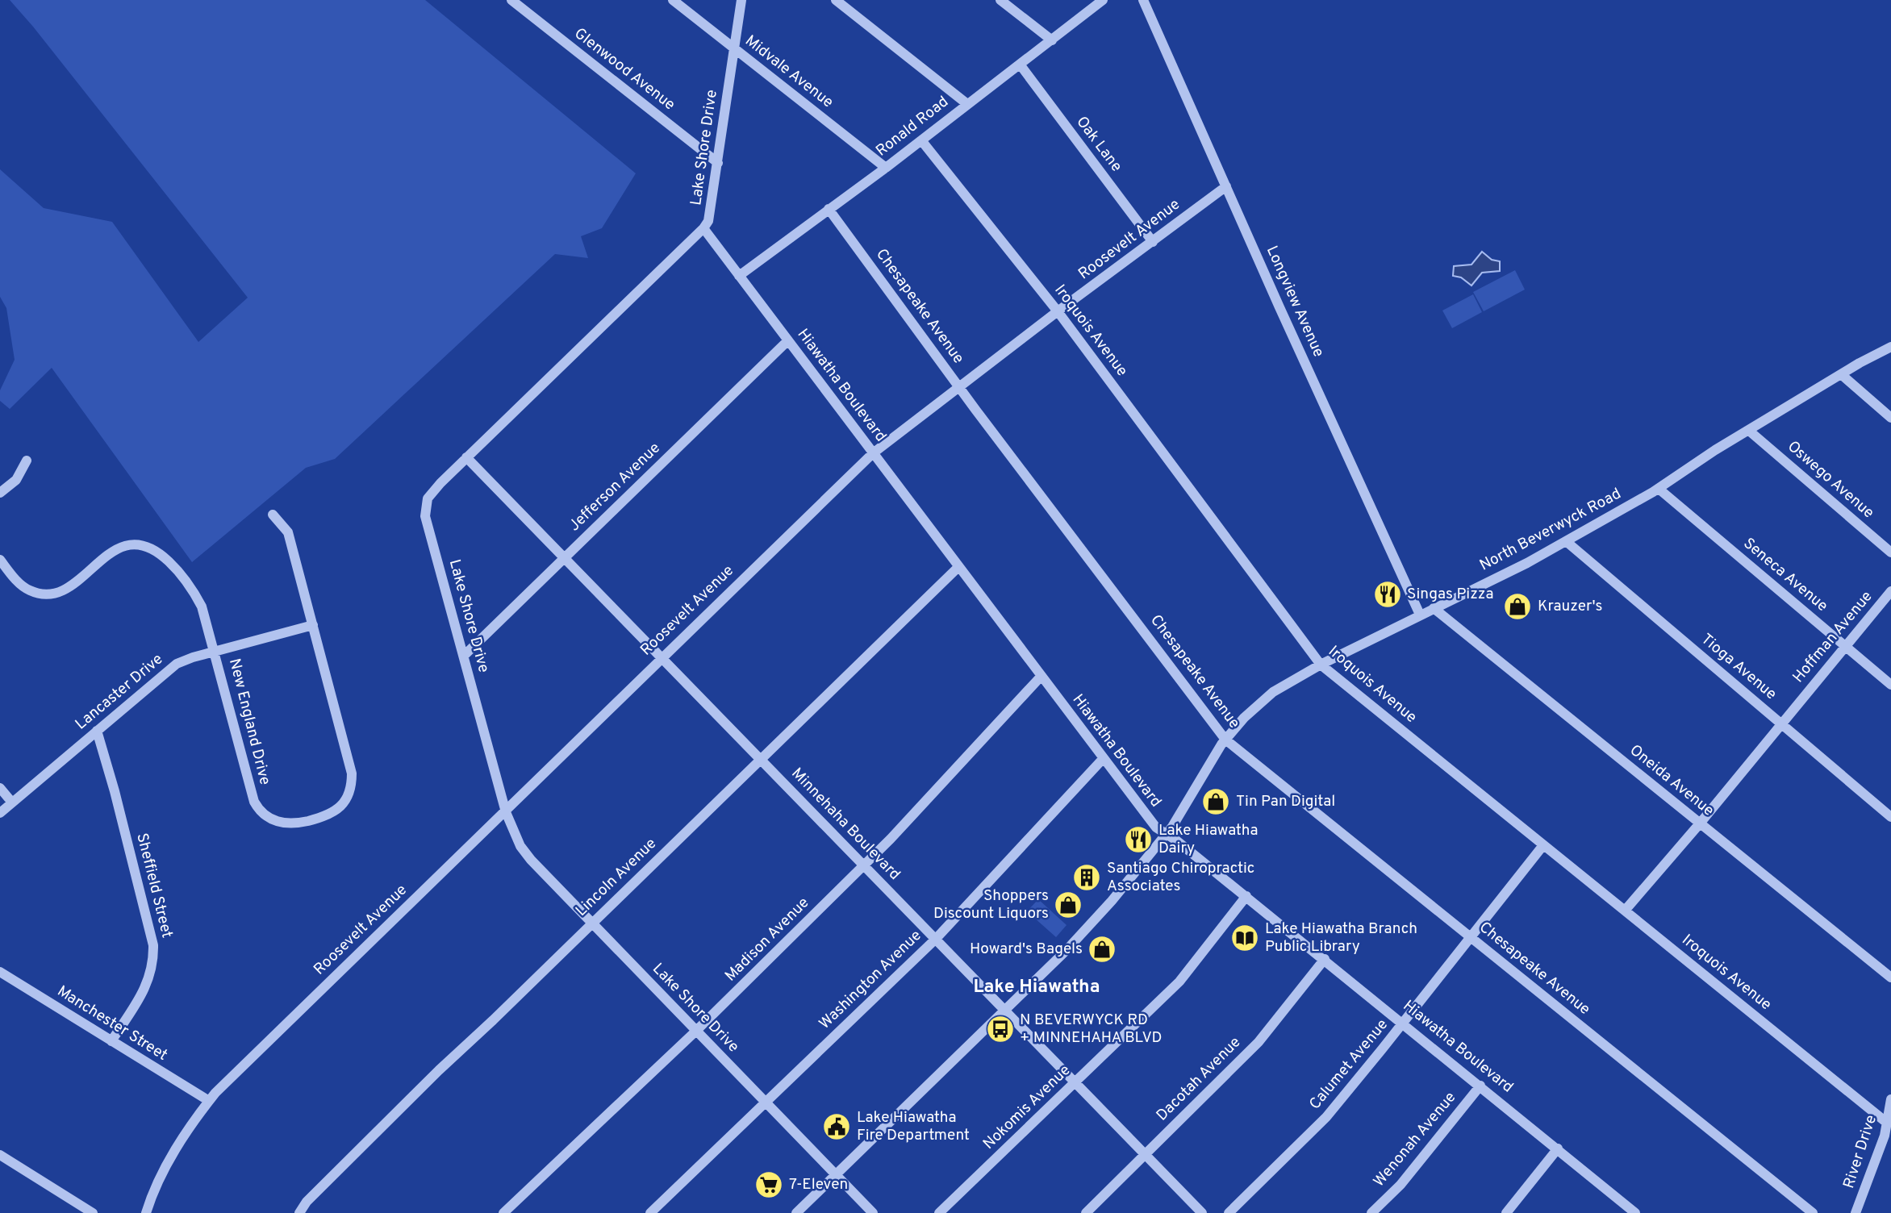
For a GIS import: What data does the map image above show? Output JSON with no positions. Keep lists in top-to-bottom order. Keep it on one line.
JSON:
{"streets":{"street":["Glenwood Avenue","Midvale Avenue","Ronald Road","Oak Lane","Lake Shore Drive","Roosevelt Avenue","Longview Avenue","Chesapeake Avenue","Iroquois Avenue","Hiawatha Boulevard","Oswego Avenue","Jefferson Avenue","North Beverwyck Road","Seneca Avenue","Hoffman Avenue","Tioga Avenue","Lancaster Drive","New England Drive","Oneida Avenue","Minnehaha Boulevard","Lincoln Avenue","Sheffield Street","Madison Avenue","Washington Avenue","Manchester Street","Calumet Avenue","Dacotah Avenue","Nokomis Avenue","Wenonah Avenue","River Drive"]},"crossings":[["Glenwood Avenue","Lake Shore Drive"],["Midvale Avenue","Ronald Road"],["Midvale Avenue","Lake Shore Drive"],["Ronald Road","Oak Lane"],["Ronald Road","Chesapeake Avenue"],["Ronald Road","Iroquois Avenue"],["Ronald Road","Hiawatha Boulevard"],["Oak Lane","Roosevelt Avenue"],["Lake Shore Drive","Roosevelt Avenue"],["Lake Shore Drive","Hiawatha Boulevard"],["Lake Shore Drive","Jefferson Avenue"],["Lake Shore Drive","North Beverwyck Road"],["Lake Shore Drive","Minnehaha Boulevard"],["Lake Shore Drive","Lincoln Avenue"],["Lake Shore Drive","Madison Avenue"],["Lake Shore Drive","Washington Avenue"],["Roosevelt Avenue","Longview Avenue"],["Roosevelt Avenue","Chesapeake Avenue"],["Roosevelt Avenue","Iroquois Avenue"],["Roosevelt Avenue","Hiawatha Boulevard"],["Roosevelt Avenue","Minnehaha Boulevard"],["Roosevelt Avenue","Manchester Street"],["Longview Avenue","North Beverwyck Road"],["Chesapeake Avenue","North Beverwyck Road"],["Chesapeake Avenue","Calumet Avenue"],["Iroquois Avenue","North Beverwyck Road"],["Iroquois Avenue","Hoffman Avenue"],["Iroquois Avenue","Calumet Avenue"],["Iroquois Avenue","River Drive"],["Hiawatha Boulevard","Jefferson Avenue"],["Hiawatha Boulevard","North Beverwyck Road"],["Hiawatha Boulevard","Lincoln Avenue"],["Hiawatha Boulevard","Madison Avenue"],["Hiawatha Boulevard","Washington Avenue"],["Hiawatha Boulevard","Calumet Avenue"],["Hiawatha Boulevard","Dacotah Avenue"],["Hiawatha Boulevard","Nokomis Avenue"],["Hiawatha Boulevard","Wenonah Avenue"],["Oswego Avenue","North Beverwyck Road"],["Jefferson Avenue","Minnehaha Boulevard"],["North Beverwyck Road","Seneca Avenue"],["North Beverwyck Road","Tioga Avenue"],["North Beverwyck Road","Oneida Avenue"],["North Beverwyck Road","Minnehaha Boulevard"],["Seneca Avenue","Hoffman Avenue"],["Hoffman Avenue","Tioga Avenue"],["Hoffman Avenue","Oneida Avenue"],["Lancaster Drive","New England Drive"],["Lancaster Drive","Sheffield Street"],["Minnehaha Boulevard","Lincoln Avenue"],["Minnehaha Boulevard","Madison Avenue"],["Minnehaha Boulevard","Washington Avenue"],["Minnehaha Boulevard","Dacotah Avenue"],["Minnehaha Boulevard","Nokomis Avenue"],["Sheffield Street","Manchester Street"]],"districts":["Lake Hiawatha"],"places":{"restaurant":["Singas Pizza","Lake Hiawatha Dairy"],"shop":["Krauzer's","Tin Pan Digital","Shoppers Discount Liquors","Howard's Bagels"],"building":["Santiago Chiropractic Associates"],"library":["Lake Hiawatha Branch Public Library"],"bus stop":["N BEVERWYCK RD + MINNEHAHA BLVD"],"public building":["Lake Hiawatha Fire Department"],"supermarket":["7-Eleven"]}}
